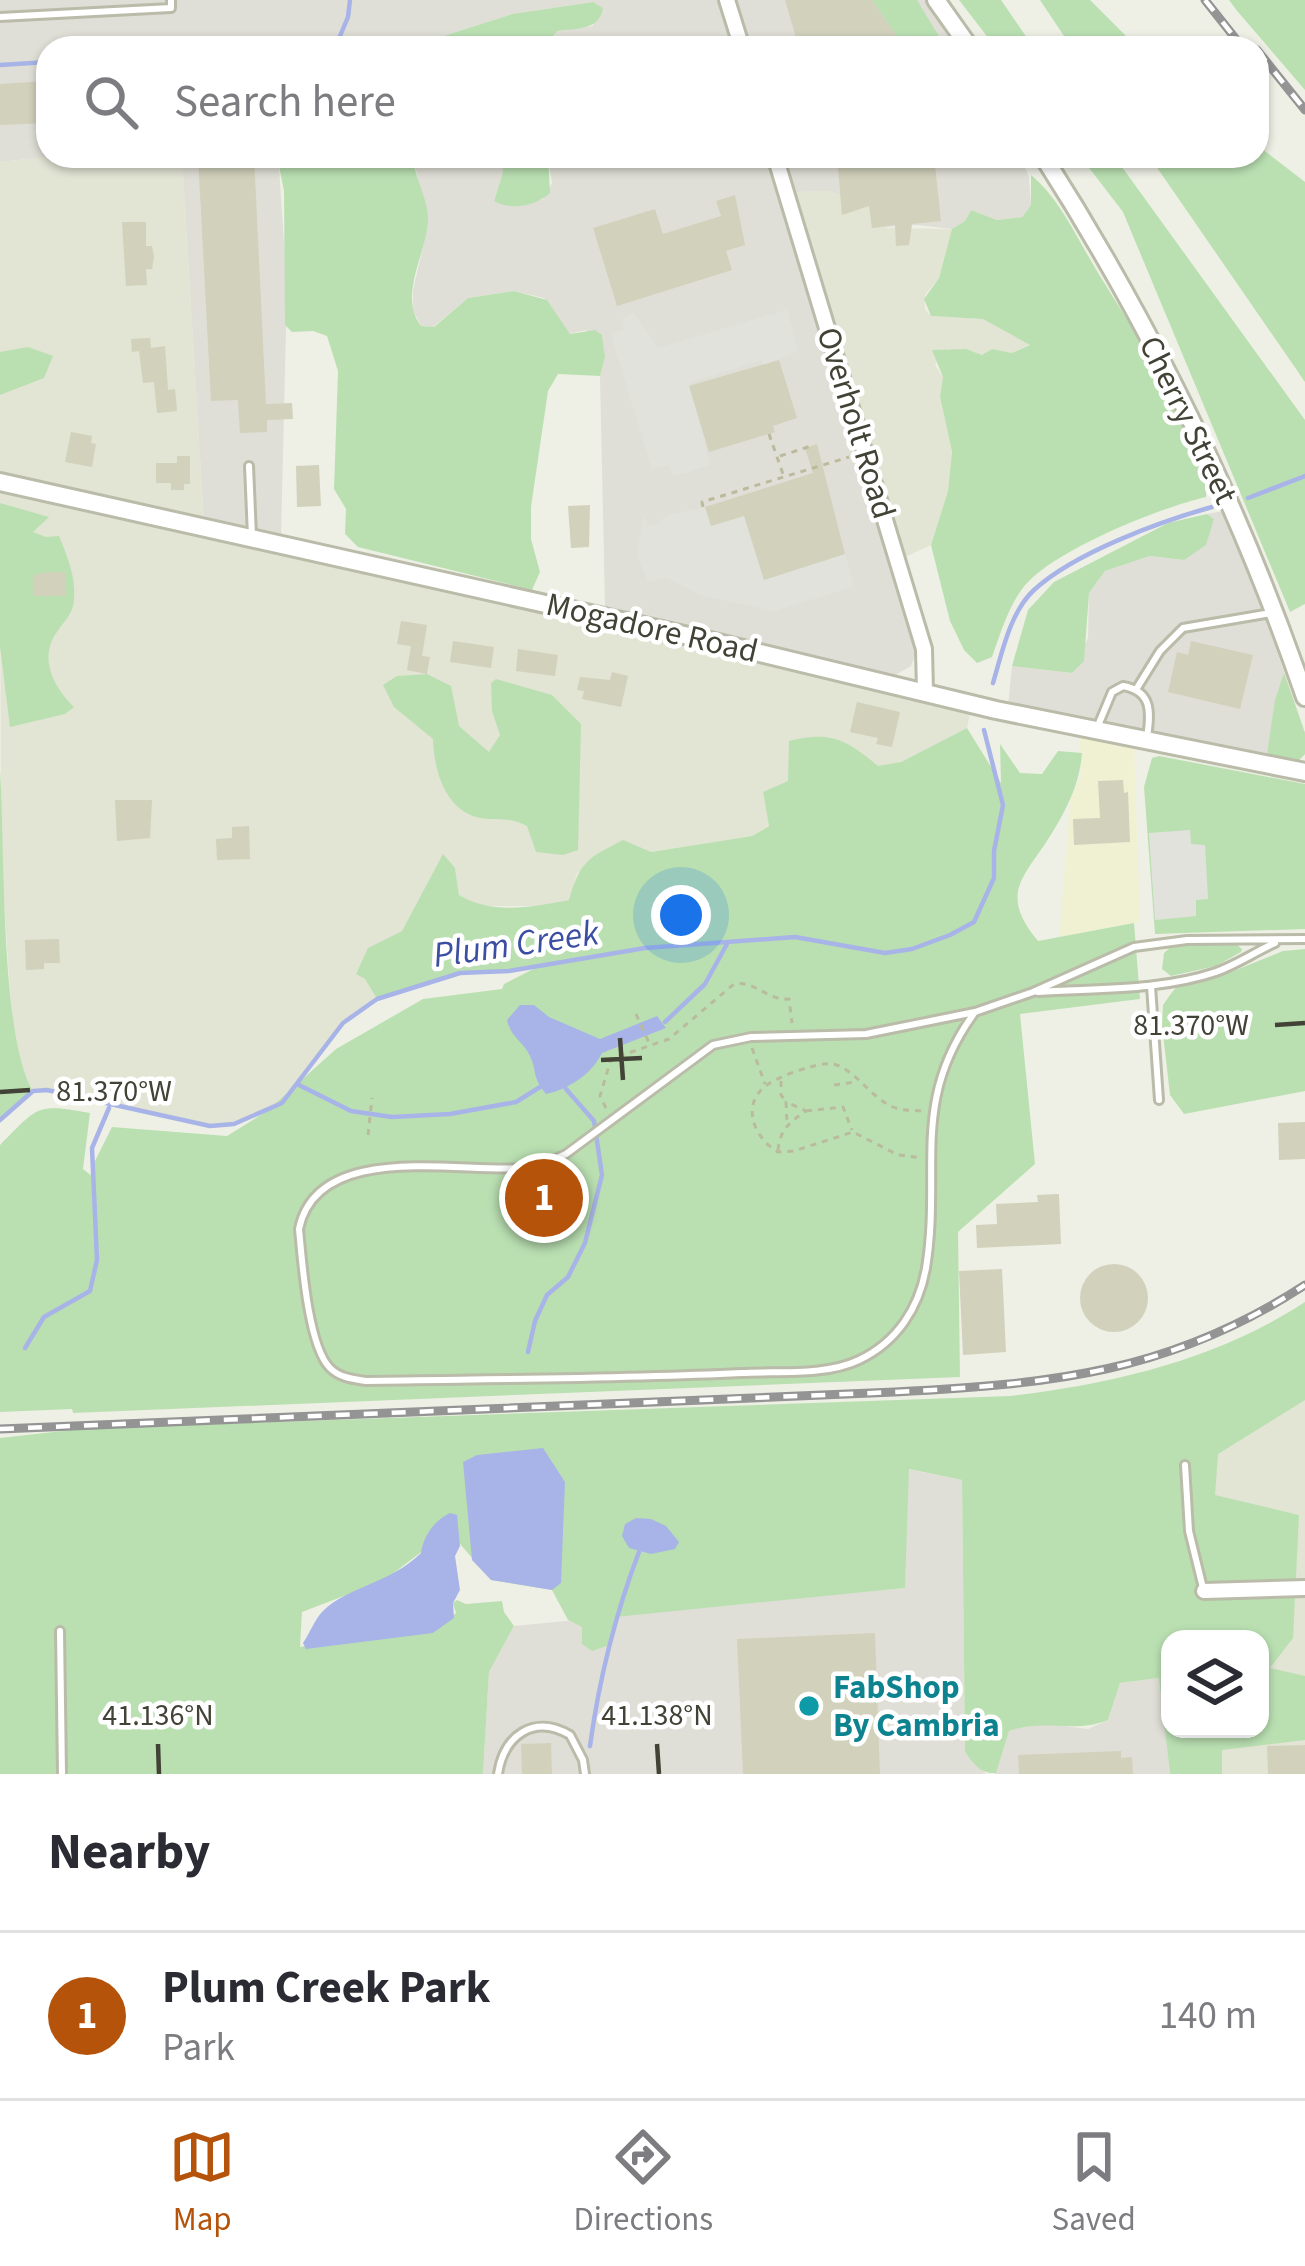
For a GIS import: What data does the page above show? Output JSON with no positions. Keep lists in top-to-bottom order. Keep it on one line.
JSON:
{"streets":{"street":["Cherry Street","Overholt Road","Mogadore Road"]},"crossings":[["Overholt Road","Mogadore Road"]],"water":["Plum Creek"],"places":["FabShop By Cambria"],"page":{"search":"Search here","pins":"1","heading":"Nearby","list":[{"mark":"1","name":"Plum Creek Park","note":"Park","value":"140 m"}],"nav":["Map","Directions","Saved"]},"coordinates":["81.370°W","41.136°N","41.138°N"]}
